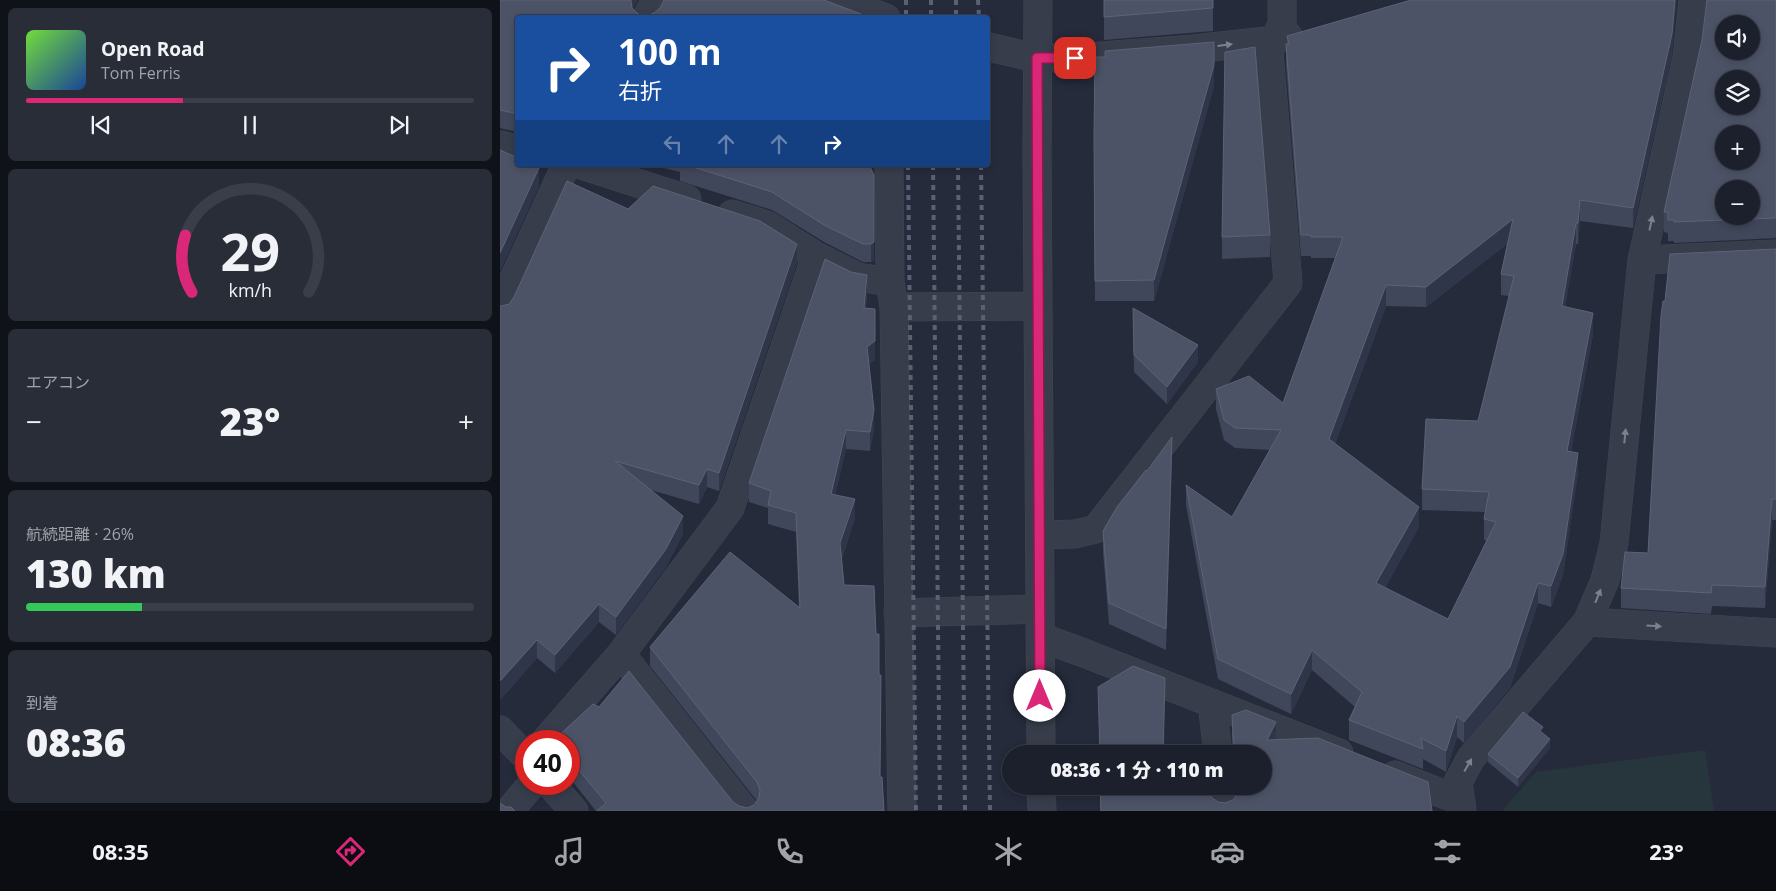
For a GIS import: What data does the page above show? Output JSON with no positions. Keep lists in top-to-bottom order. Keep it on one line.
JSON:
{"page":{"map_buttons":["+","−"],"turn":["100 m","右折"],"song":["Open Road","Tom Ferris"],"tile":["エアコン",["航続距離 · 26%","130 km"],["到着","08:36"]],"heat":["−","23°","+"],"limit":"40","trip":"08:36 · 1 分 · 110 m","tabs":["08:35","23°"],"gauge":["29","km/h"]}}
